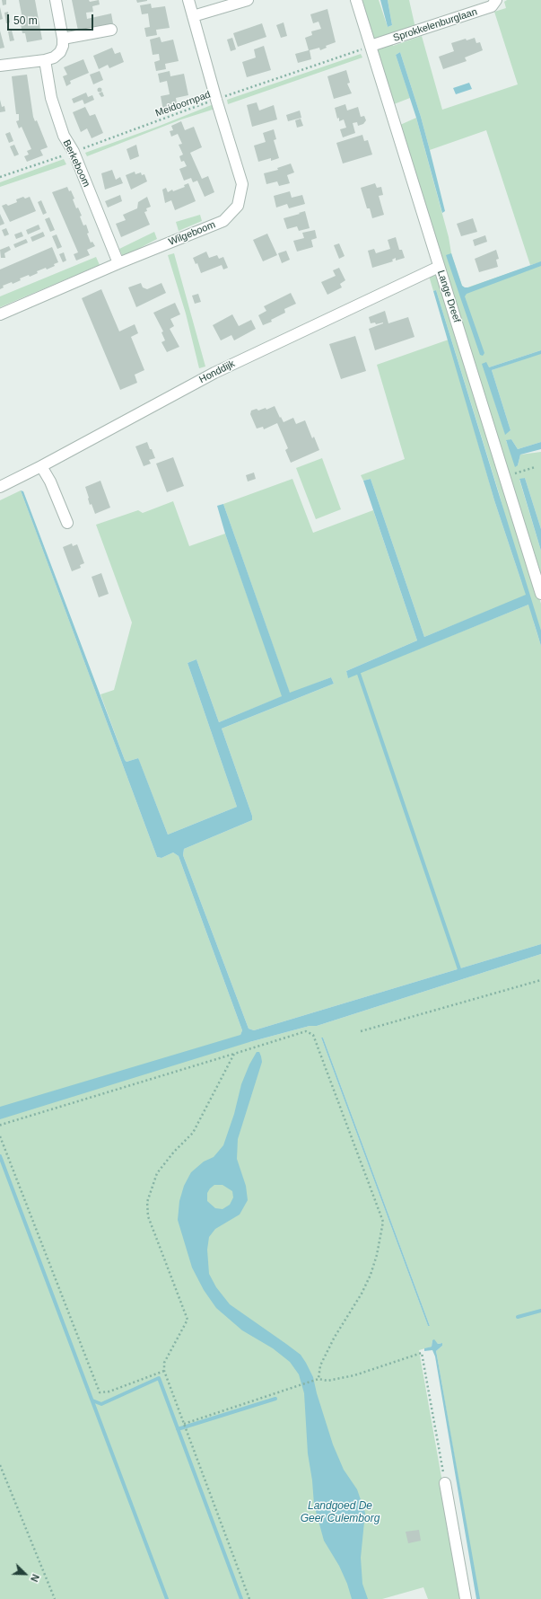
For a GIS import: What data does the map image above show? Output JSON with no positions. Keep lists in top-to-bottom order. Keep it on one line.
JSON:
{"streets":{"street":["Sprokkelenburglaan","Berkeboom","Wilgeboom","Lange Dreef","Honddijk"],"path":["Meidoornpad"]},"crossings":[["Sprokkelenburglaan","Meidoornpad"],["Sprokkelenburglaan","Lange Dreef"],["Meidoornpad","Berkeboom"],["Meidoornpad","Wilgeboom"],["Meidoornpad","Lange Dreef"],["Berkeboom","Wilgeboom"],["Lange Dreef","Honddijk"]],"water":["Landgoed De Geer Culemborg"],"scale_bar":"50 m","north":"bottom right"}
